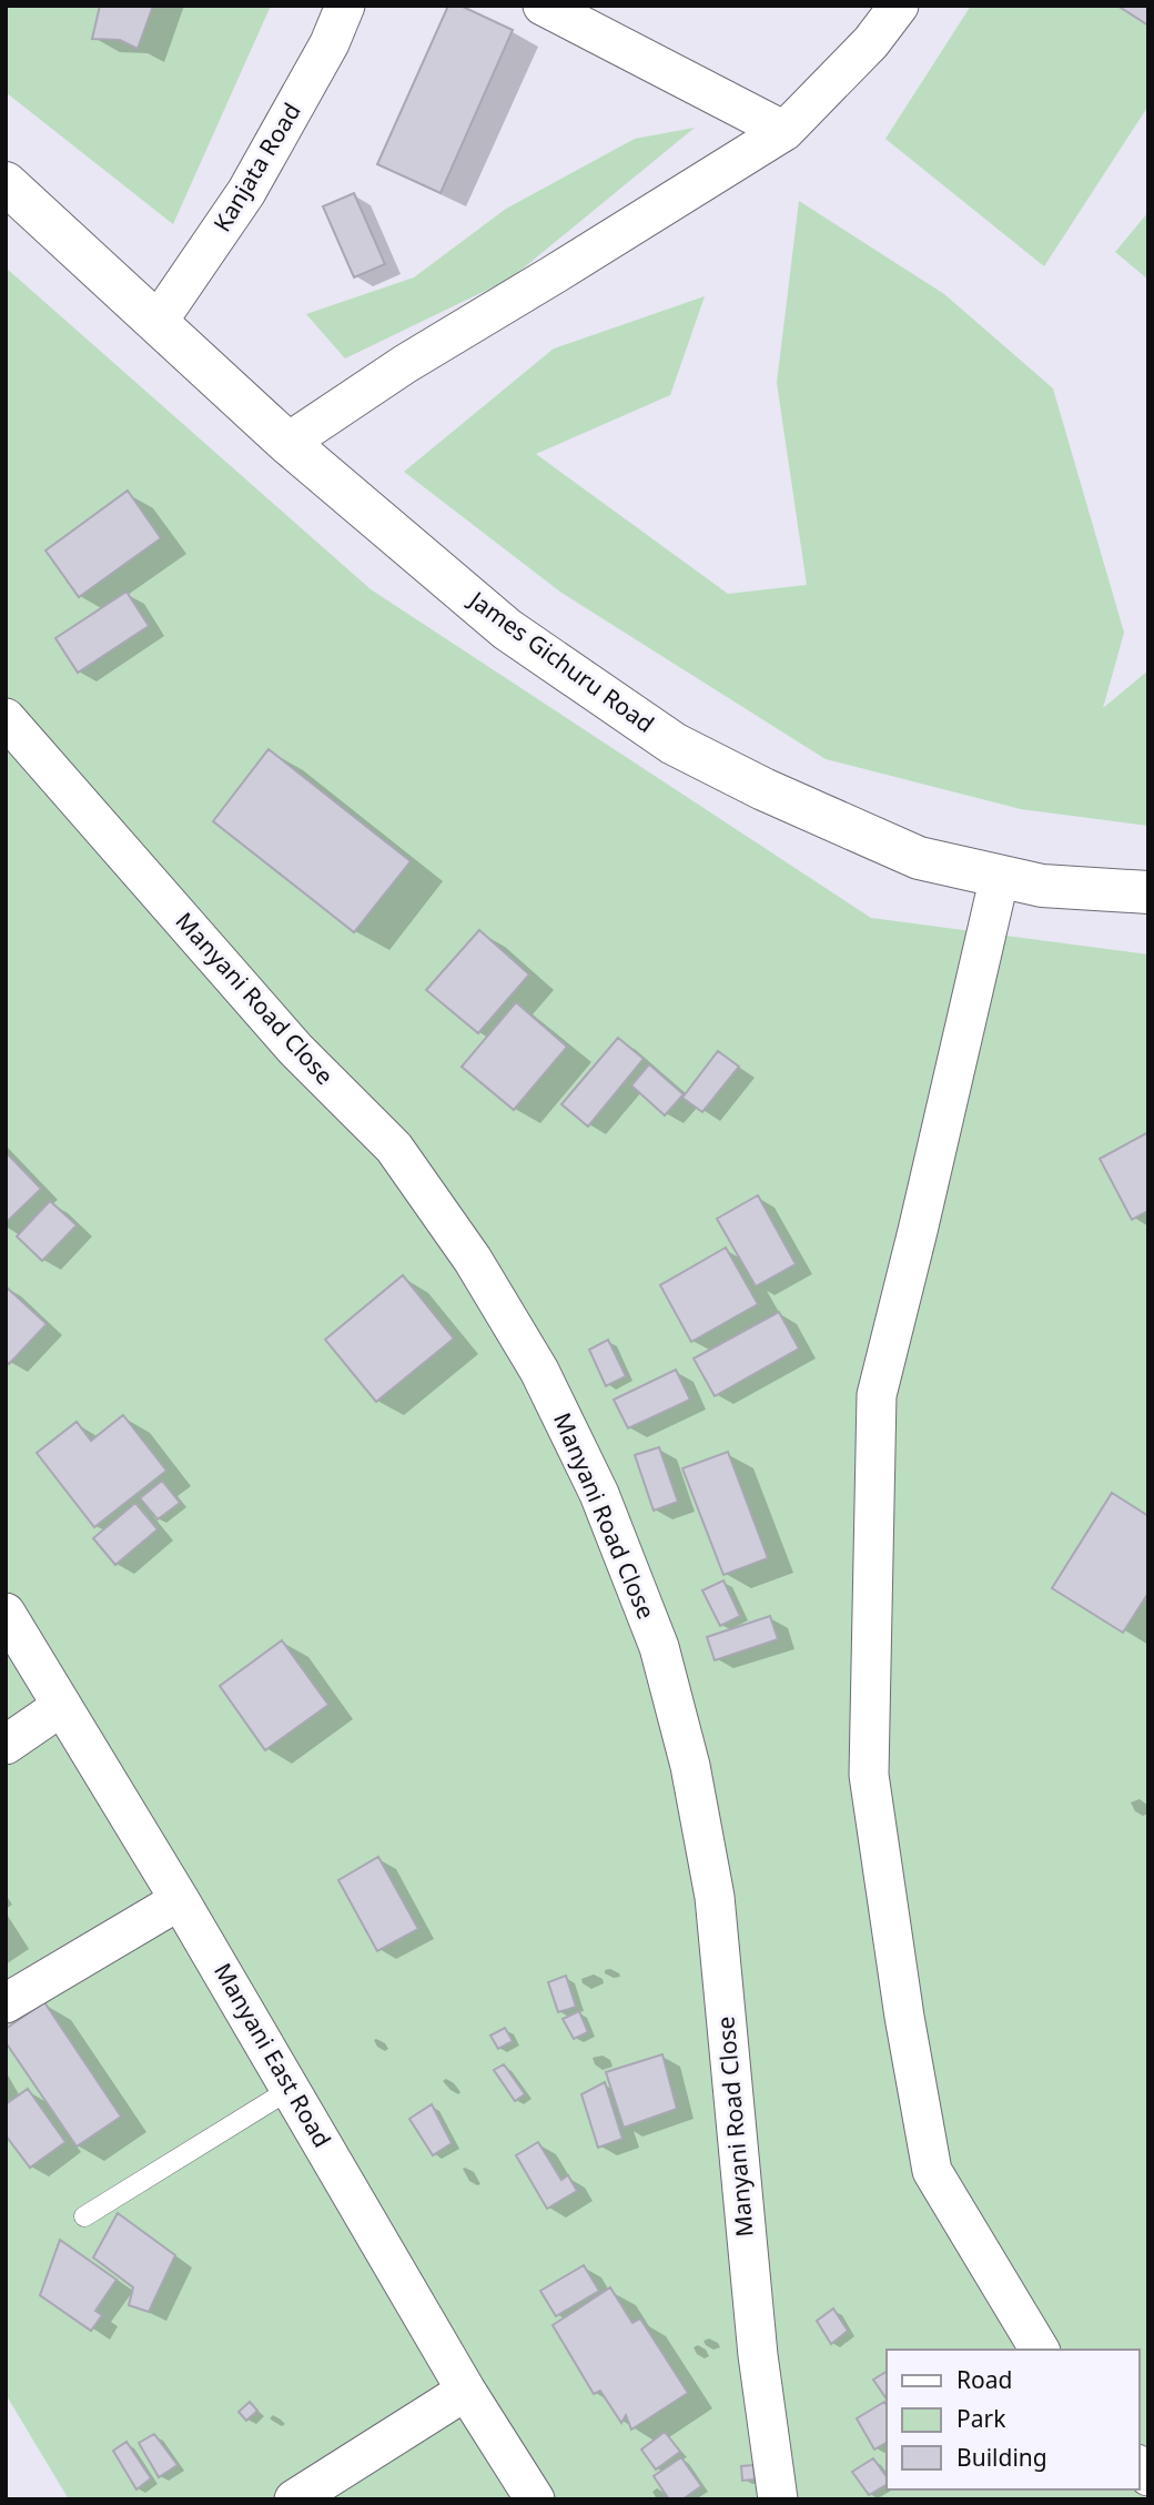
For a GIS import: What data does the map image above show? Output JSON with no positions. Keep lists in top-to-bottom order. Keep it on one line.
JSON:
{"streets":{"main road":["James Gichuru Road"],"street":["Kanjata Road","Manyani Road Close","Manyani East Road"]},"crossings":[["Kanjata Road","James Gichuru Road"]],"legend":["Road","Park","Building"]}
